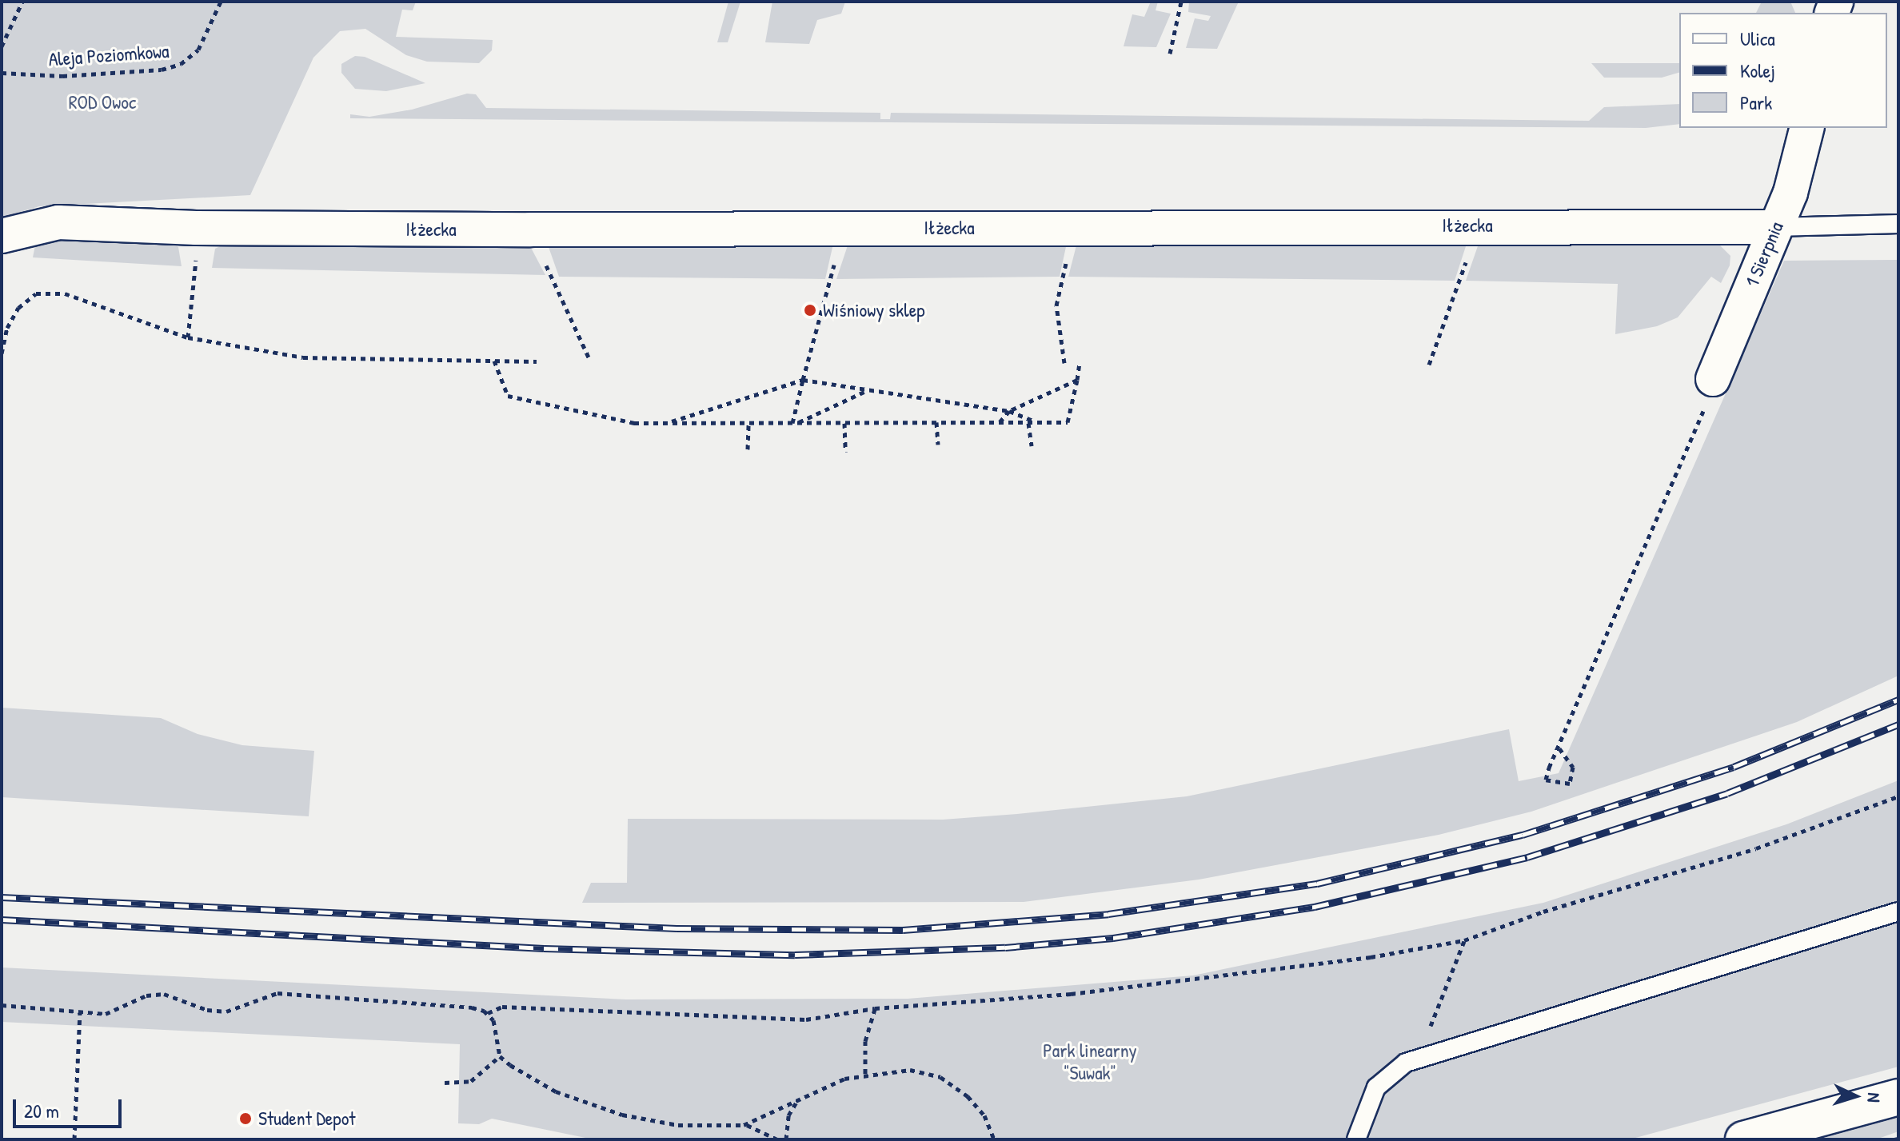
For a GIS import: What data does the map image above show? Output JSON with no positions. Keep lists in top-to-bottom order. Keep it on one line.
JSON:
{"streets":{"street":["Iłżecka","1 Sierpnia"],"path":["Aleja Poziomkowa"]},"crossings":[["Iłżecka","1 Sierpnia"]],"parks":["ROD Owoc","Park linearny \"Suwak\""],"places":["Wiśniowy sklep","Student Depot"],"legend":["Ulica","Kolej","Park"],"scale_bar":"20 m","north":"right"}
